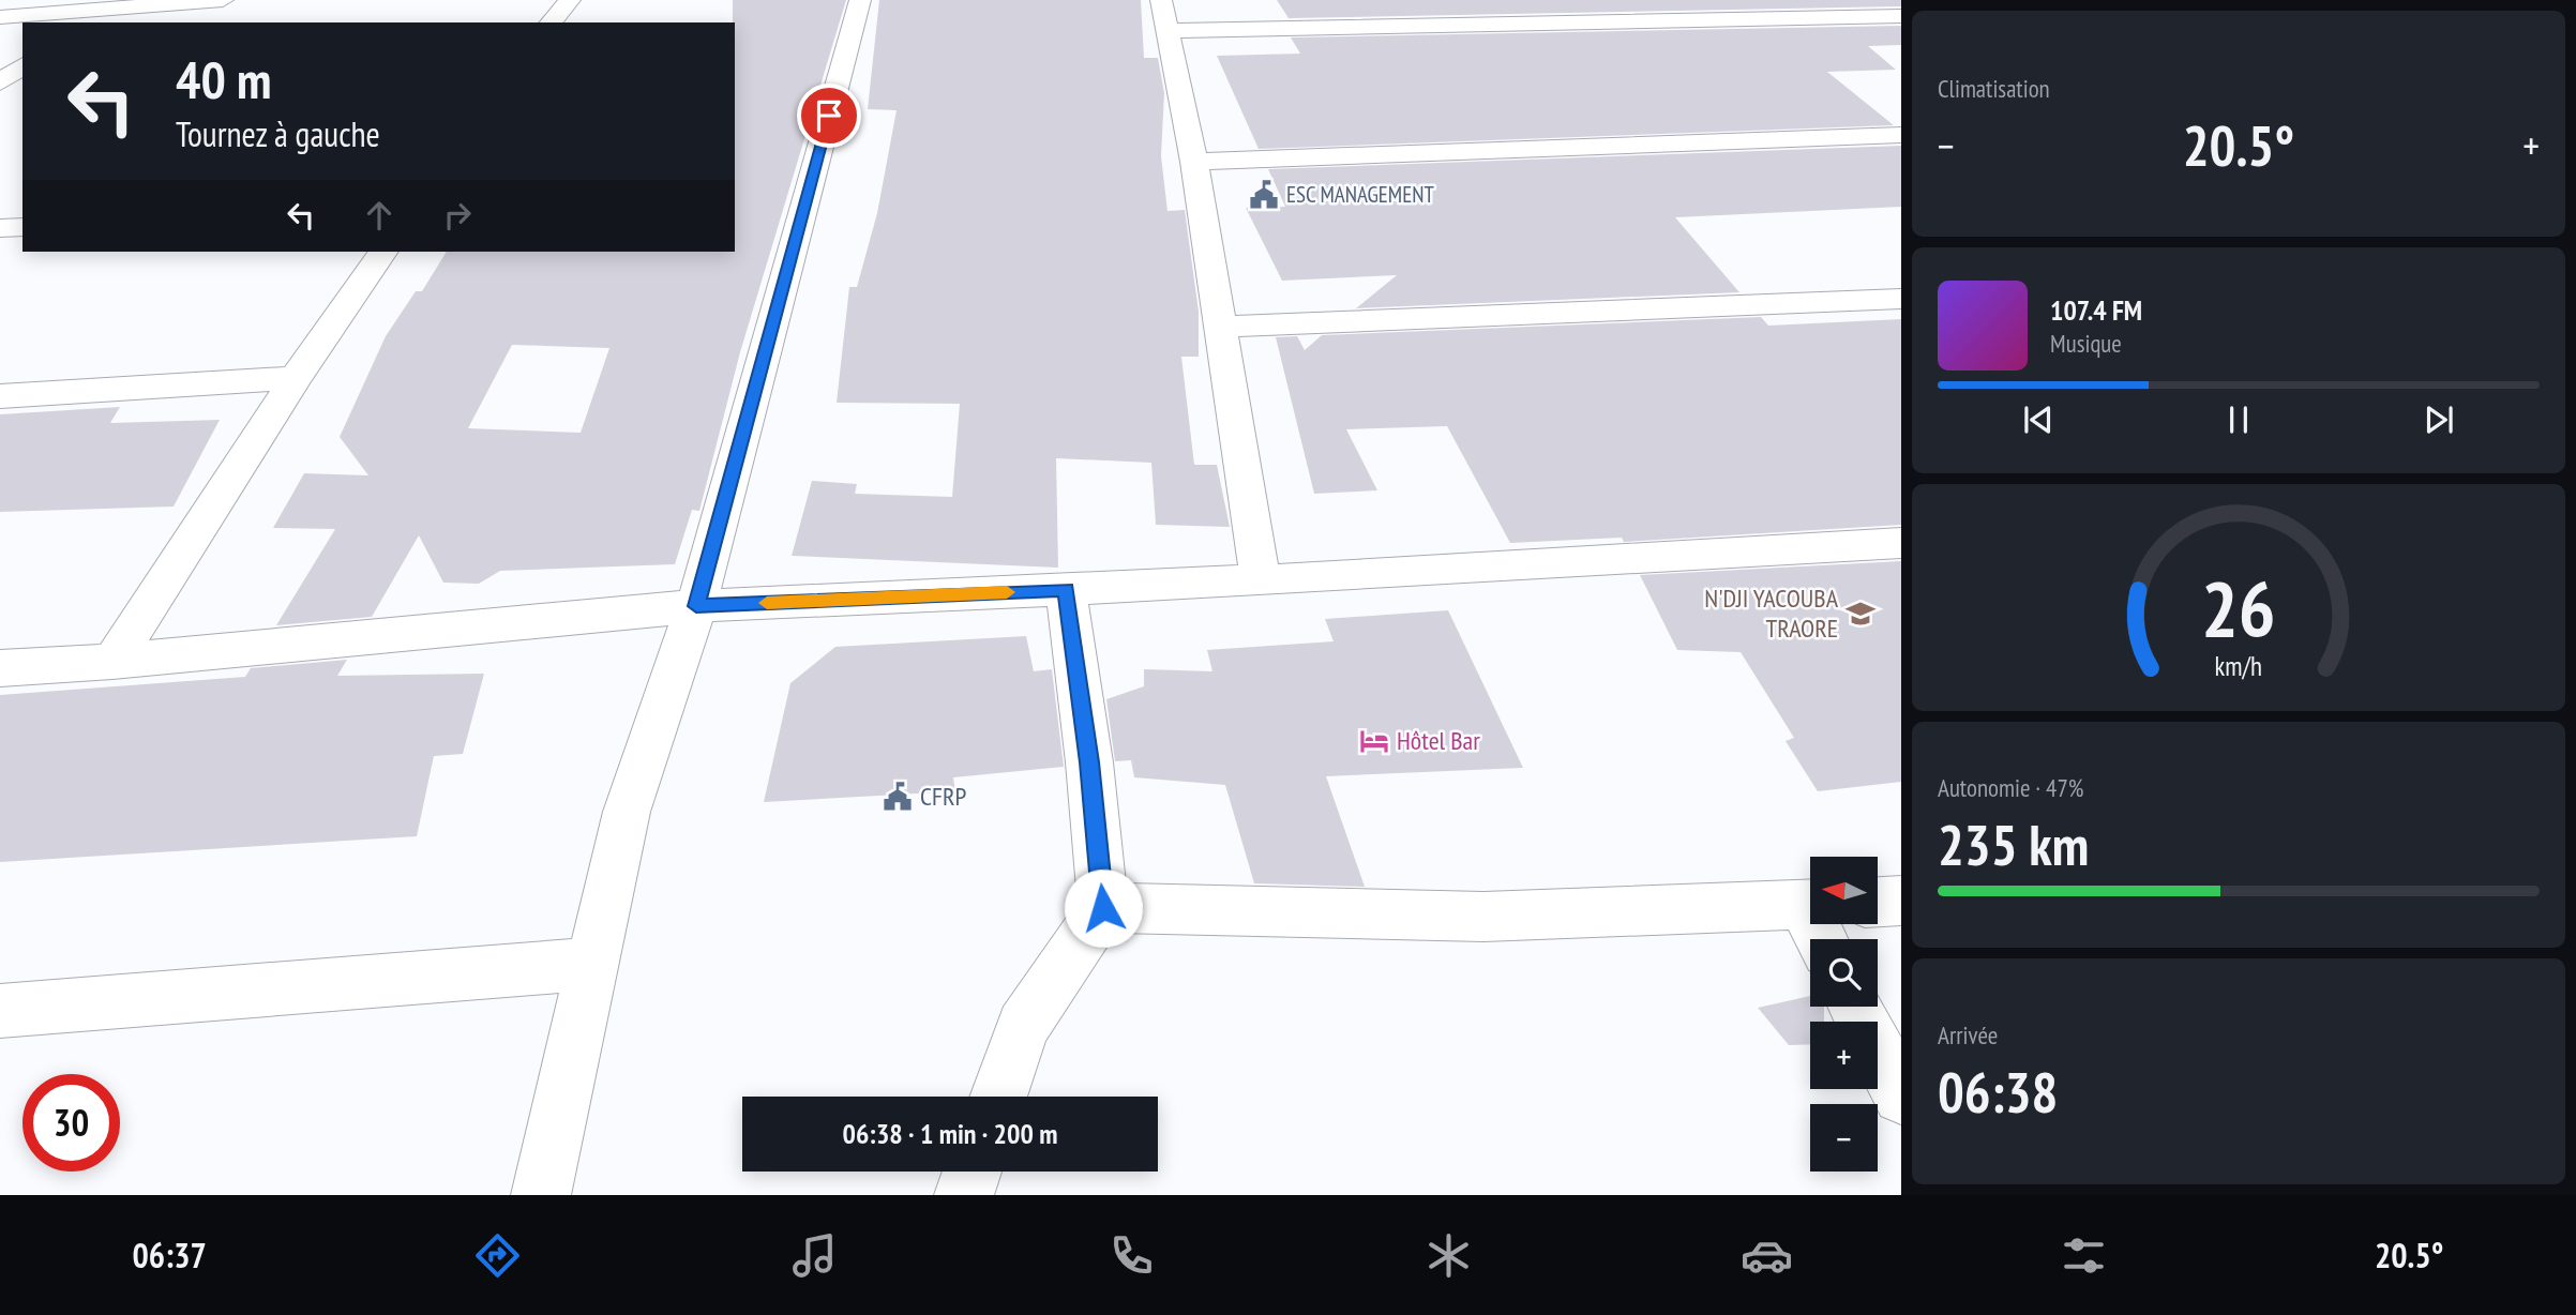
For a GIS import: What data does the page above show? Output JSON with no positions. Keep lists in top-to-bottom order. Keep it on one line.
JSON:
{"places":{"public building":["ESC MANAGEMENT","CFRP"],"school or university":["N'DJI YACOUBA TRAORE"],"hotel":["Hôtel Bar"]},"north":"left","page":{"tile":["Climatisation",["Autonomie · 47%","235 km"],["Arrivée","06:38"]],"turn":["40 m","Tournez à gauche"],"heat":["−","20.5°","+"],"song":["107.4 FM","Musique"],"map_buttons":["+","−"],"limit":"30","trip":"06:38 · 1 min · 200 m","tabs":["06:37","20.5°"],"gauge":["26","km/h"]}}
